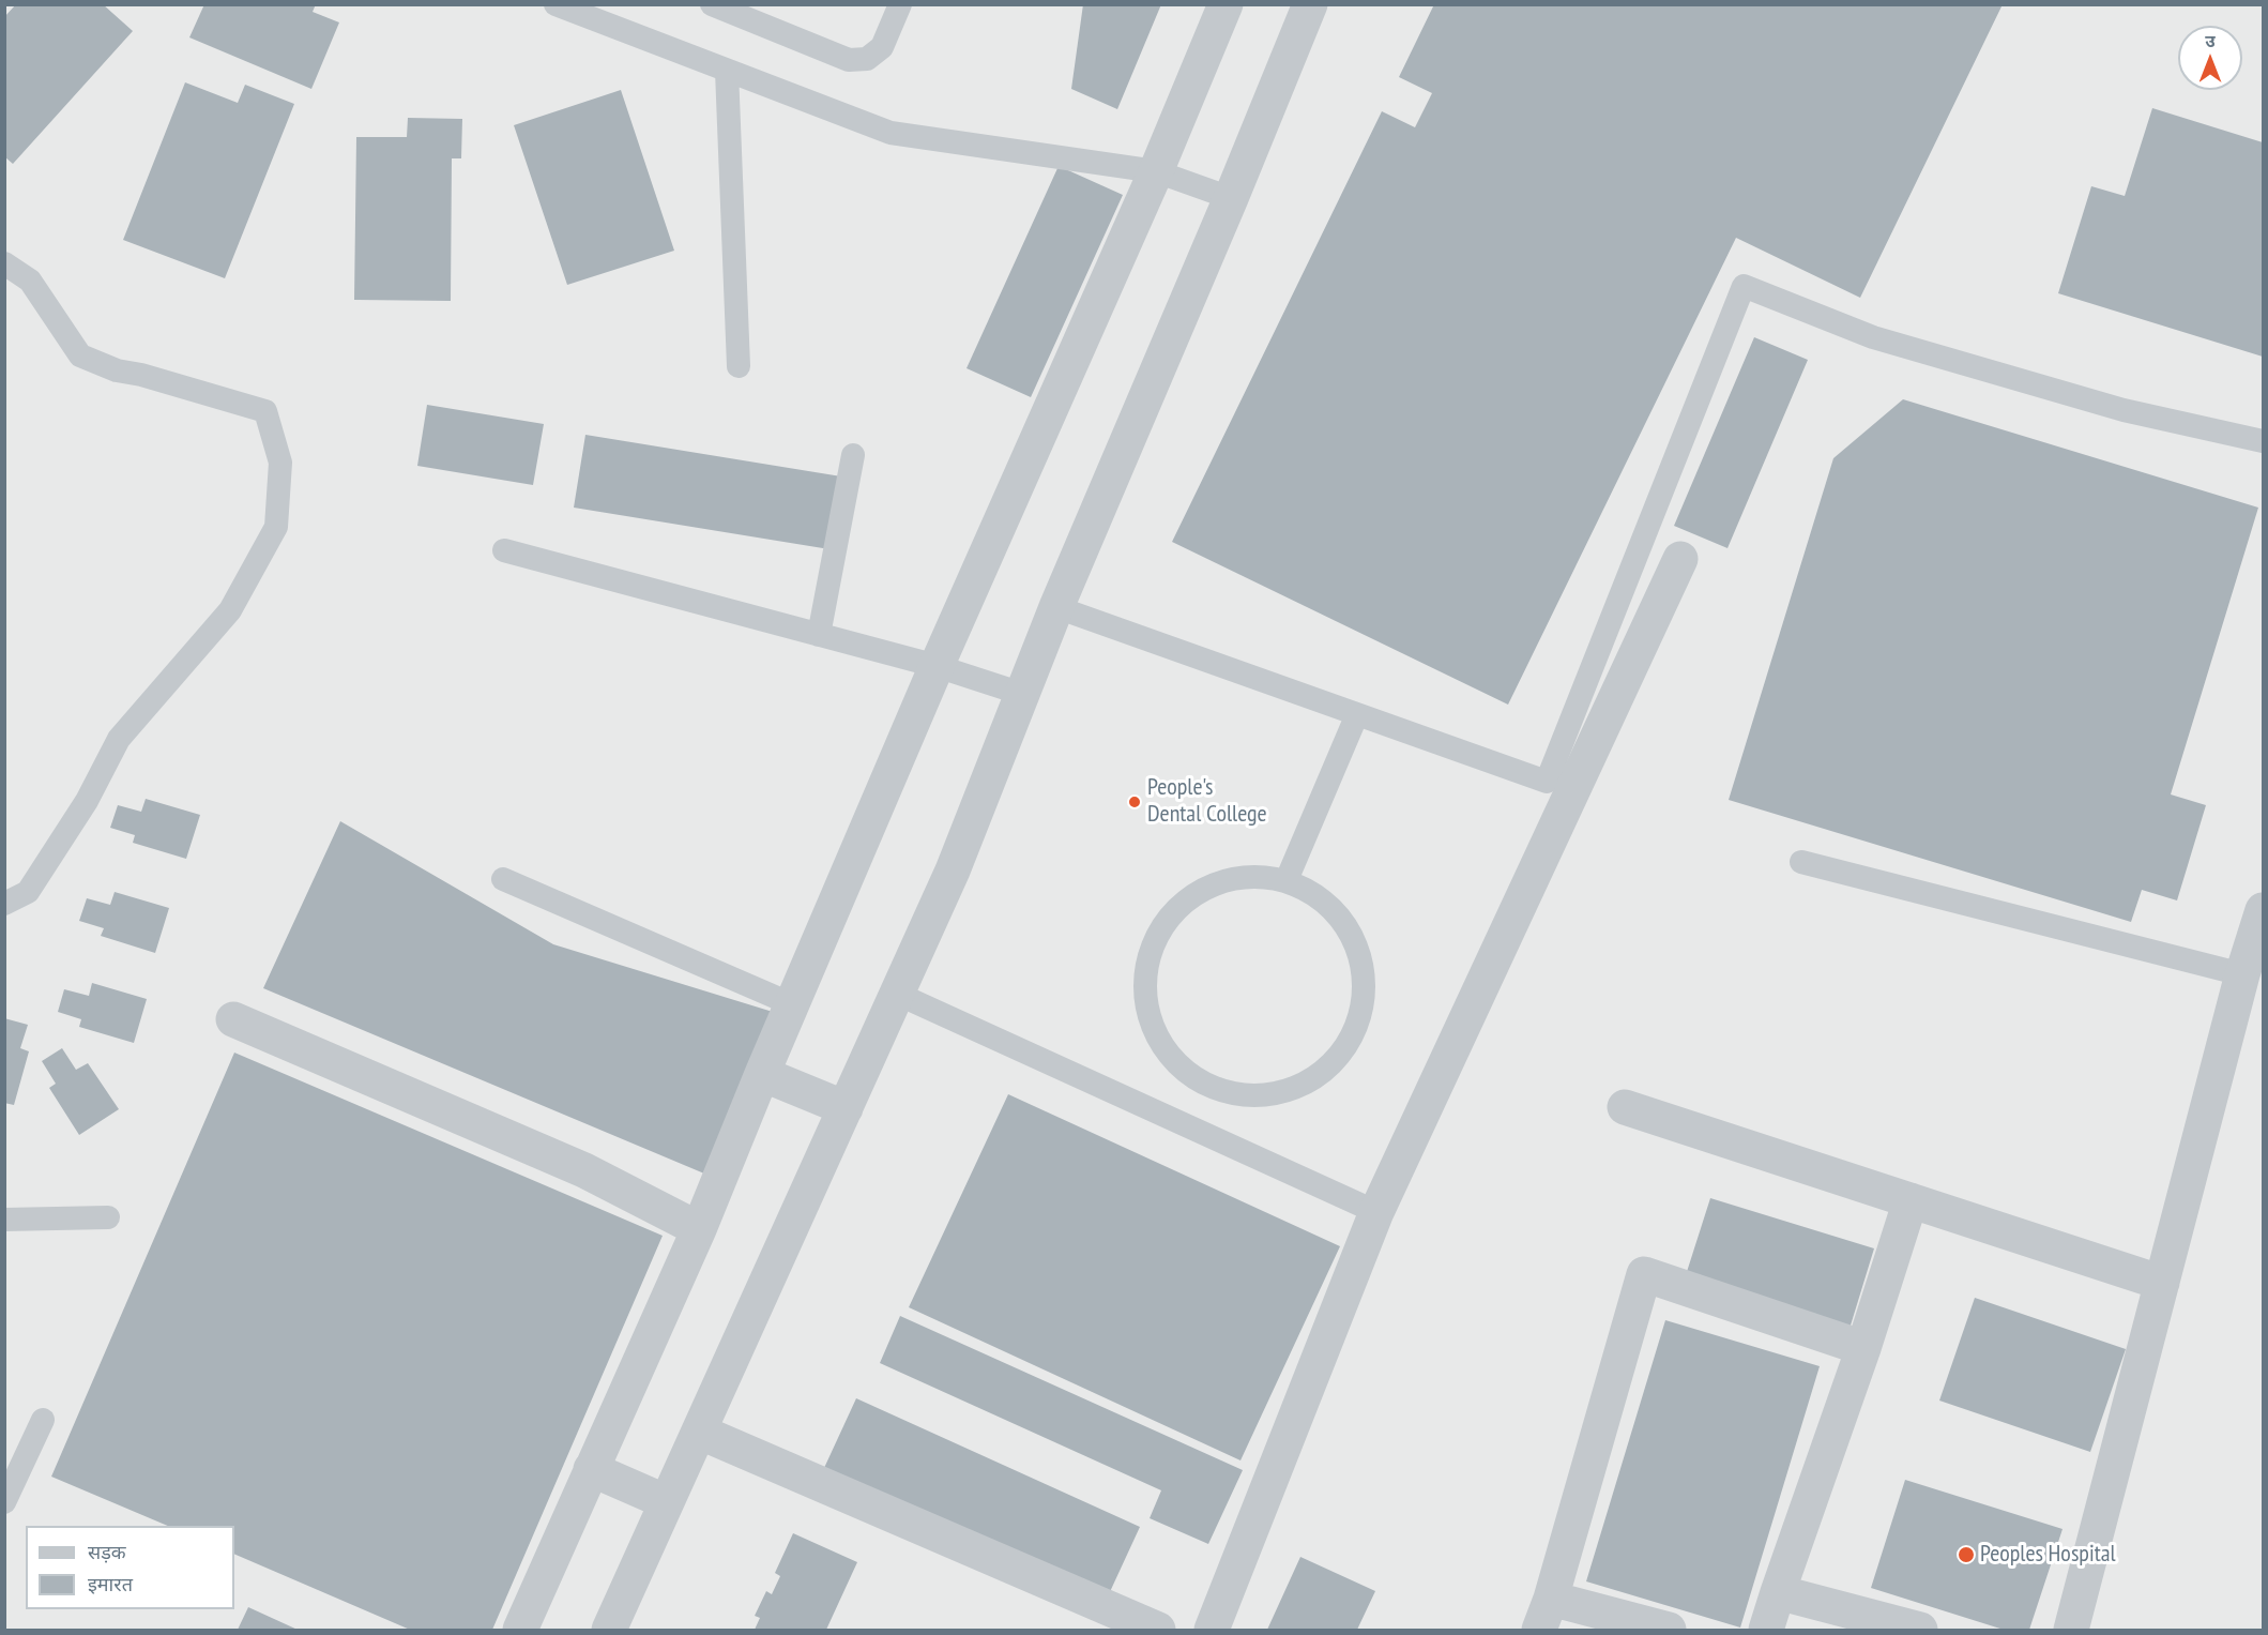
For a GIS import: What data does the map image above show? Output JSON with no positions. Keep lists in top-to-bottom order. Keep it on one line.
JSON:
{"places":["People's Dental College","Peoples Hospital"],"legend":["सड़क","इमारत"],"north":"top"}
